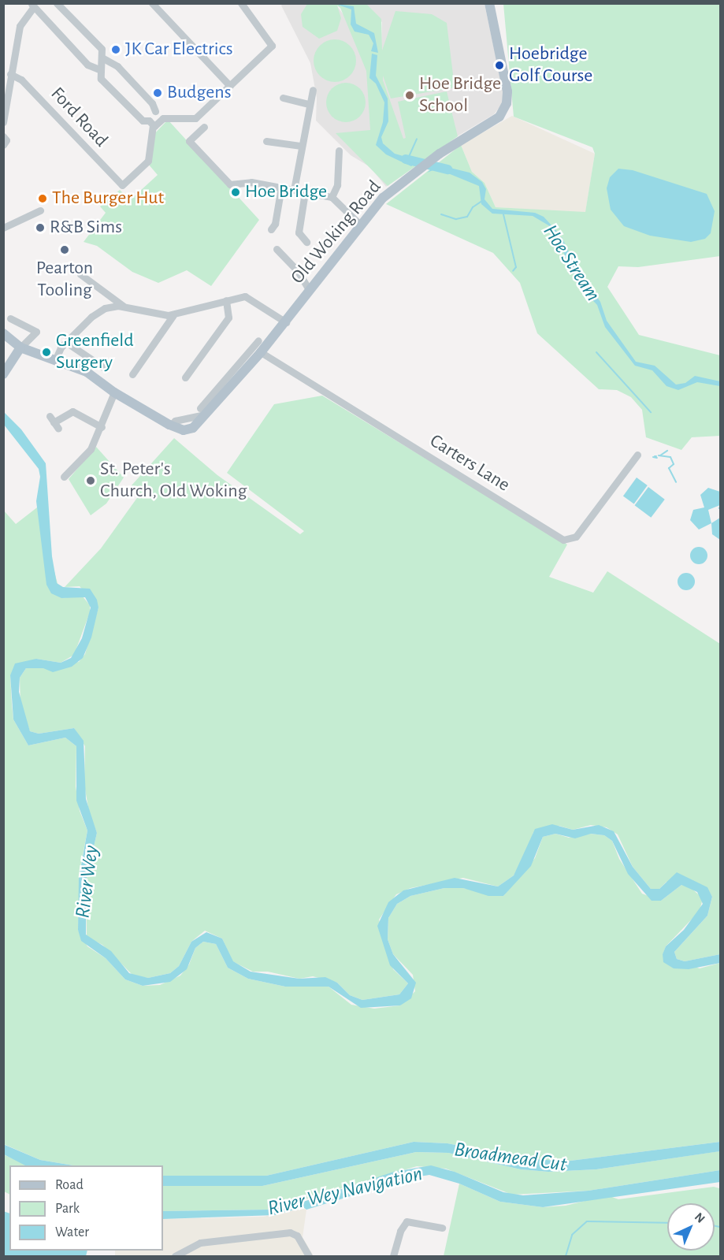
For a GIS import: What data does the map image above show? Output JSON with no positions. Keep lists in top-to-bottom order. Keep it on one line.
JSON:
{"streets":{"main road":["Old Woking Road"],"street":["Ford Road","Carters Lane"]},"crossings":[["Old Woking Road","Carters Lane"]],"water":["Hoe Stream","River Wey","Broadmead Cut","River Wey Navigation"],"places":["JK Car Electrics","Hoebridge Golf Course","Budgens","Hoe Bridge School","Hoe Bridge","The Burger Hut","R&B Sims","Pearton Tooling","Greenfield Surgery","St. Peter's Church, Old Woking"],"legend":["Road","Park","Water"],"north":"top right"}
